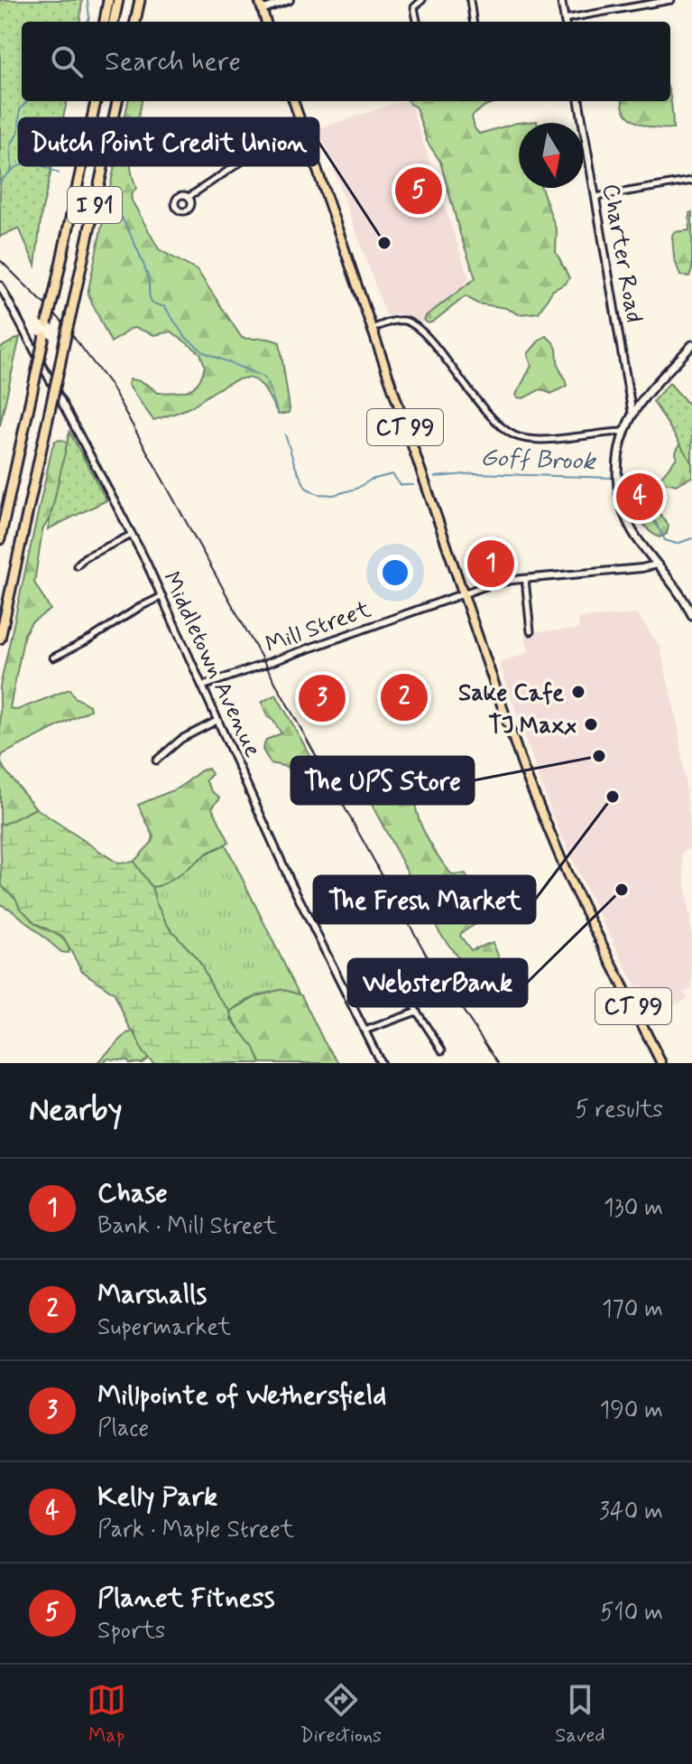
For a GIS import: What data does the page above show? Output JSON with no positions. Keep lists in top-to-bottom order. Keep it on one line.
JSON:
{"streets":{"highway":["I 91"],"main road":["CT 99"],"street":["Charter Road","Mill Street","Middletown Avenue"]},"crossings":[["CT 99","Mill Street"],["Mill Street","Middletown Avenue"]],"water":["Goff Brook"],"places":["Dutch Point Credit Union","Sake Cafe","TJ Maxx","The UPS Store","The Fresh Market","WebsterBank"],"north":"bottom","page":{"search":"Search here","pins":["5","4","1","2","3"],"heading":["Nearby","5 results"],"list":[{"mark":"1","name":"Chase","note":"Bank · Mill Street","value":"130 m"},{"mark":"2","name":"Marshalls","note":"Supermarket","value":"170 m"},{"mark":"3","name":"Millpointe of Wethersfield","note":"Place","value":"190 m"},{"mark":"4","name":"Kelly Park","note":"Park · Maple Street","value":"340 m"},{"mark":"5","name":"Planet Fitness","note":"Sports","value":"510 m"}],"nav":["Map","Directions","Saved"]}}
